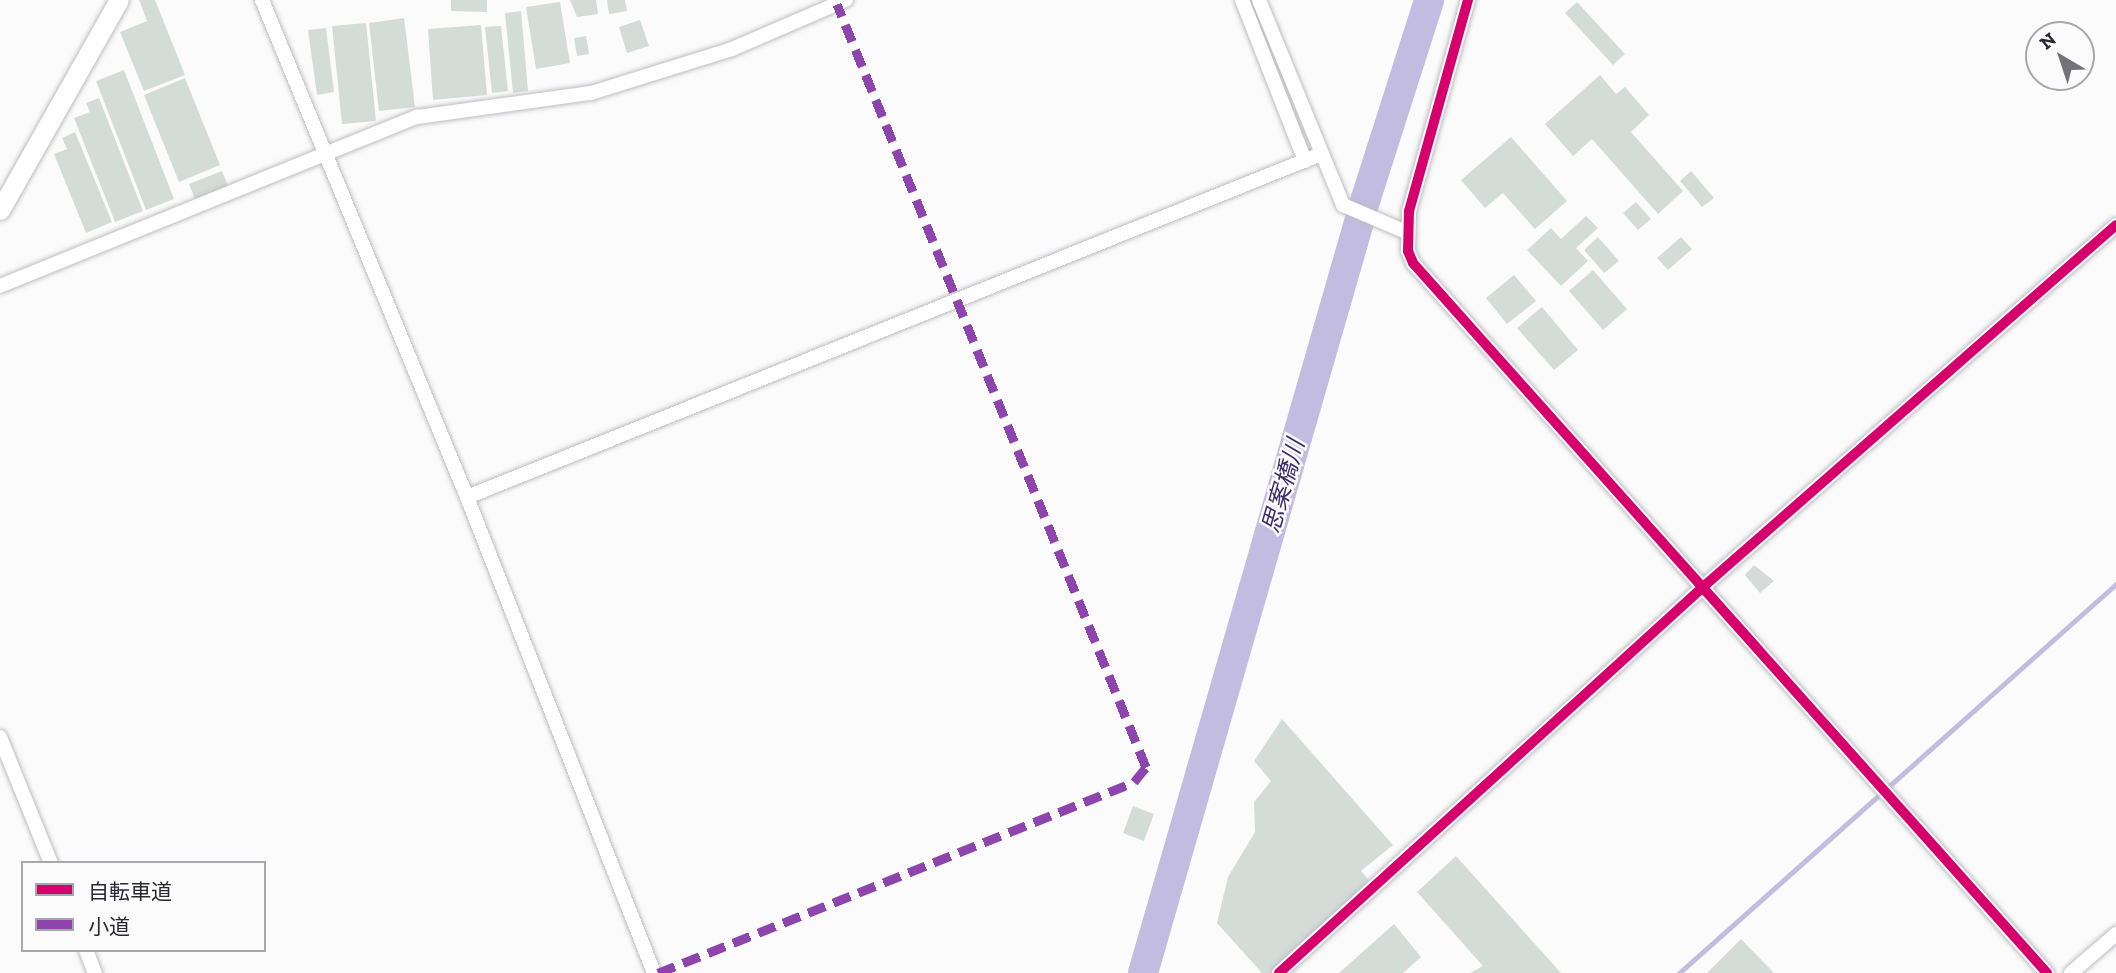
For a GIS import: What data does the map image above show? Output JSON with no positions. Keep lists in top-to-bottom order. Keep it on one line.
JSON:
{"water":["思案橋川"],"legend":["自転車道","小道"],"north":"top left"}
